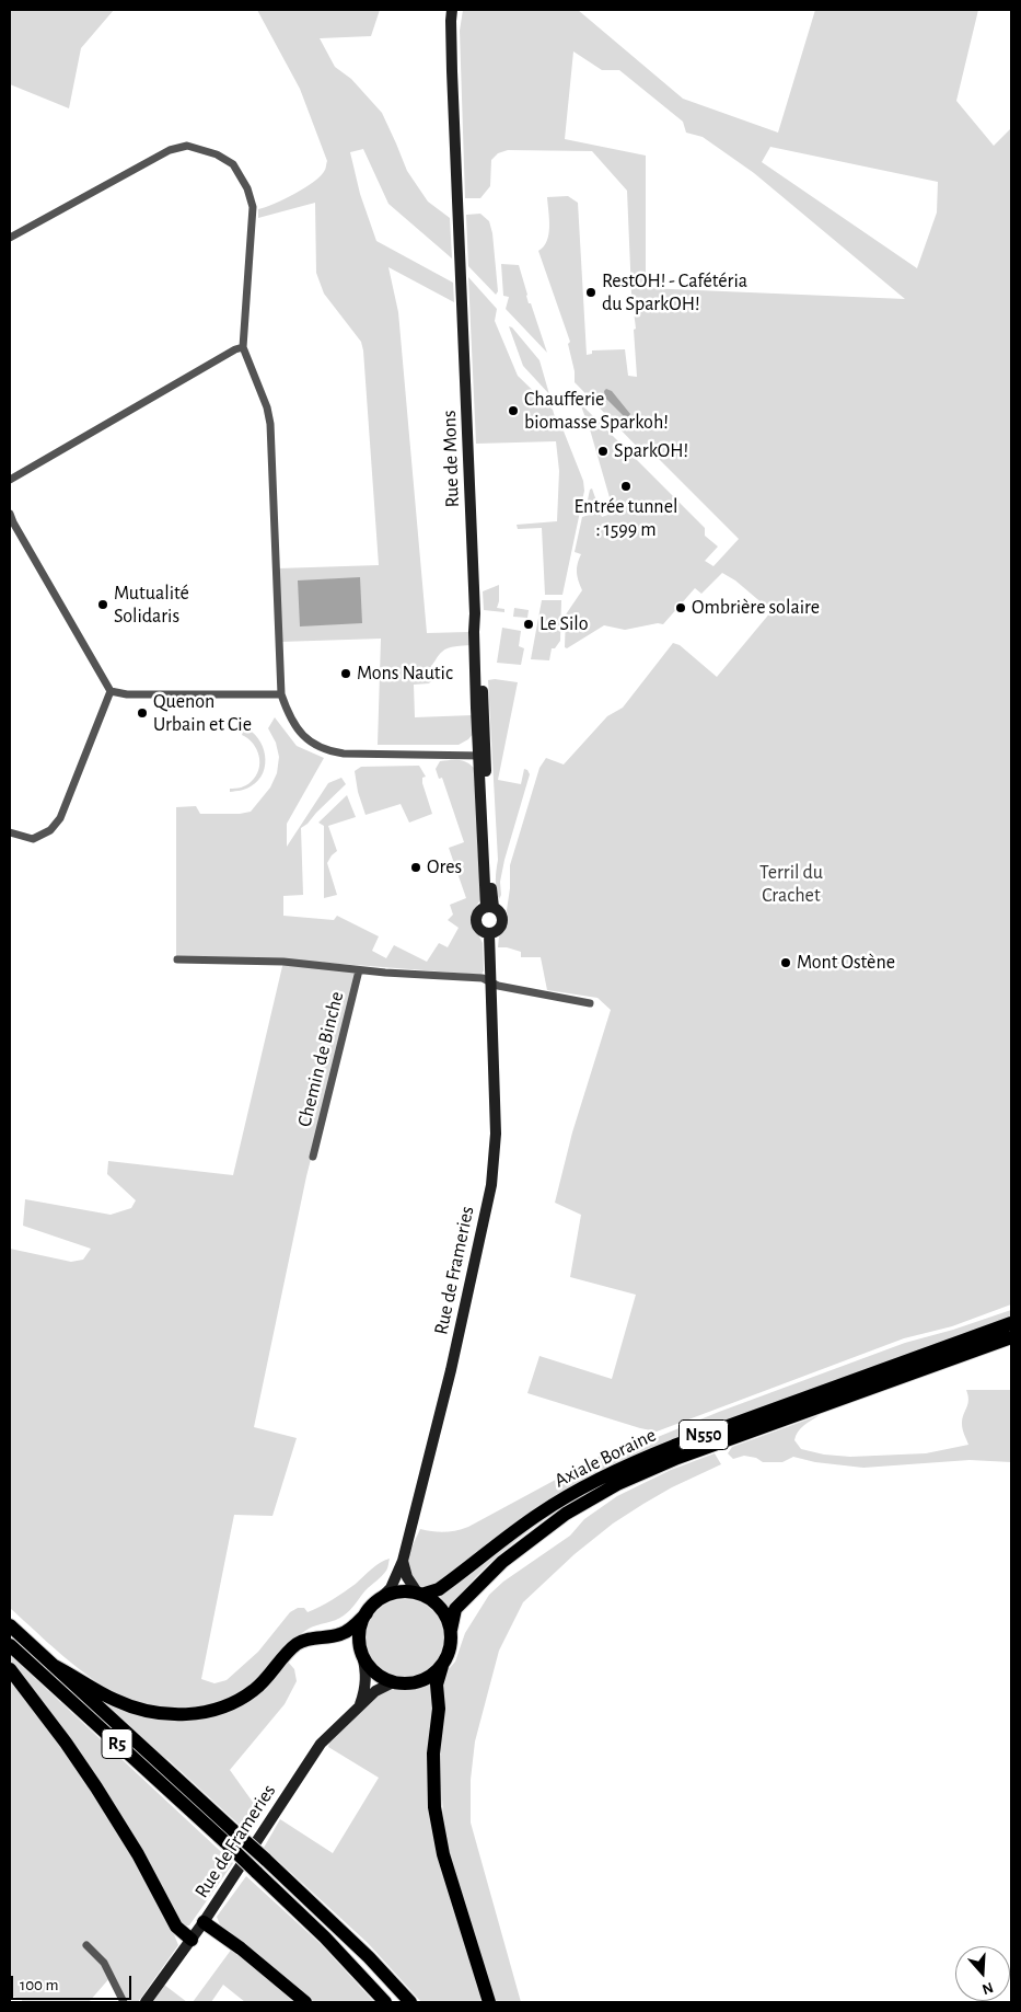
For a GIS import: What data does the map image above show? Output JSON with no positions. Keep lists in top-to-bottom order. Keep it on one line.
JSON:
{"streets":{"highway":["N550","Axiale Boraine","R5"],"main road":["Rue de Mons","Rue de Frameries"],"street":["Chemin de Binche"]},"crossings":[["Chemin de Binche","Rue de Frameries"],["Rue de Frameries","Axiale Boraine"]],"parks":["Terril du Crachet"],"places":["RestOH! - Cafétéria du SparkOH!","Chaufferie biomasse Sparkoh!","SparkOH!","Entrée tunnel : 1599 m","Mutualité Solidaris","Ombrière solaire","Le Silo","Mons Nautic","Quenon Urbain et Cie","Ores","Mont Ostène"],"scale_bar":"100 m","north":"bottom"}
